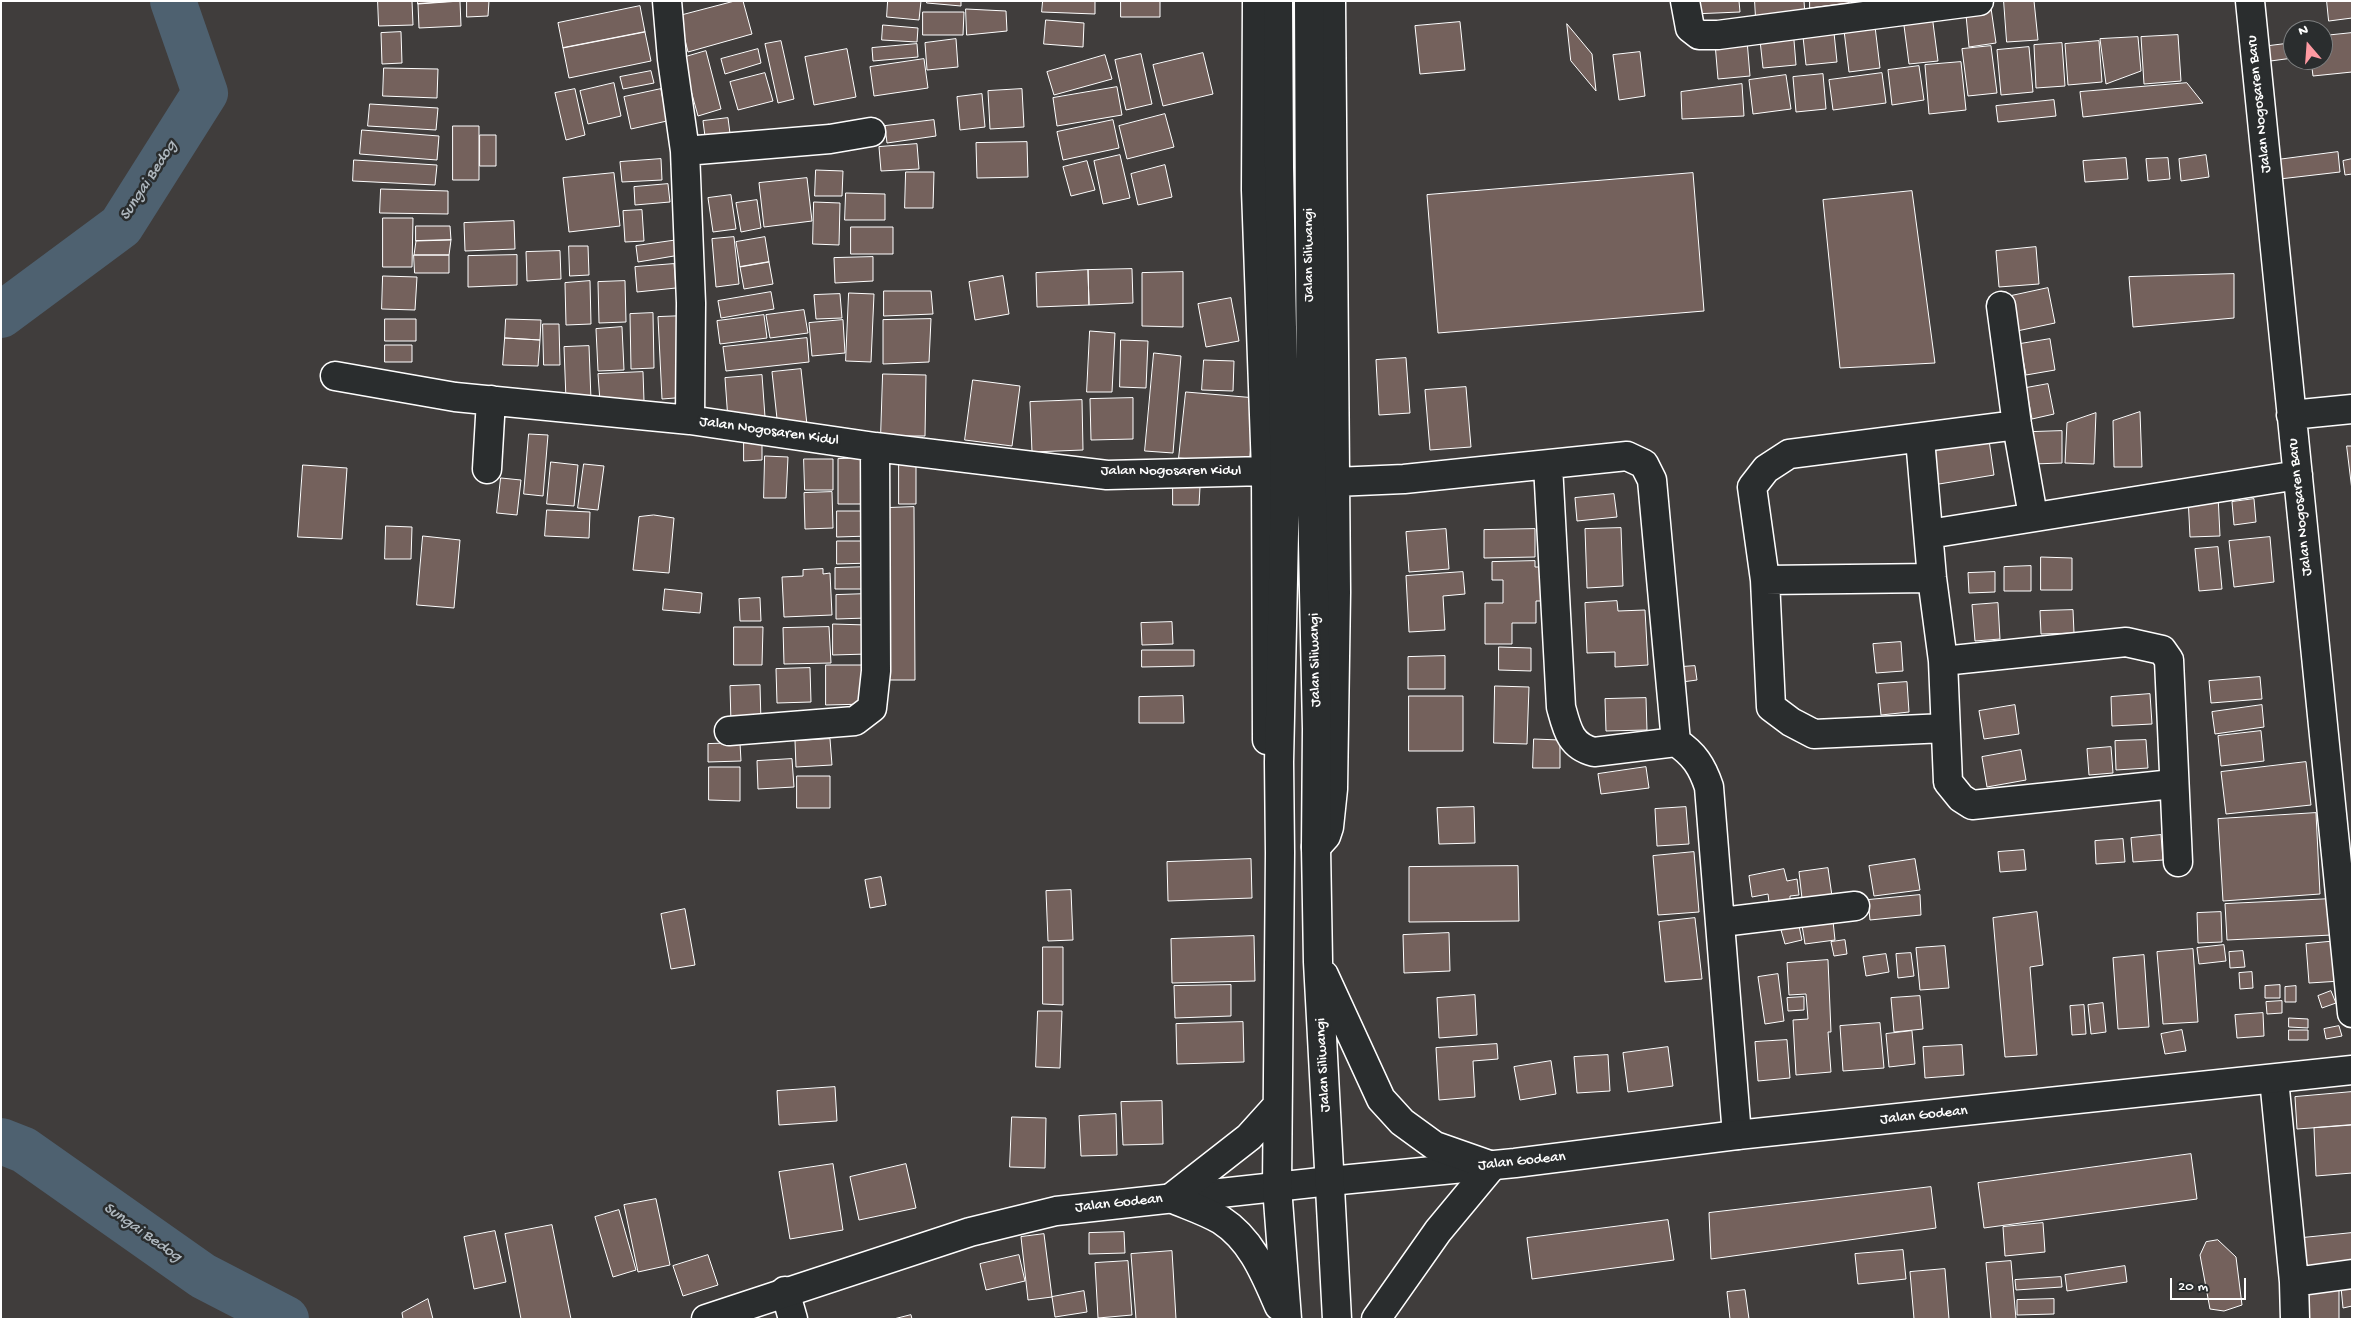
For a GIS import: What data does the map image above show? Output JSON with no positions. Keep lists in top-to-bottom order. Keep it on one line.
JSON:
{"streets":{"main road":["Jalan Nogosaren Baru","Jalan Siliwangi","Jalan Nogosaren Kidul","Jalan Godean"]},"crossings":[["Jalan Siliwangi","Jalan Godean"]],"water":["Sungai Bedog"],"scale_bar":"20 m","north":"top"}
